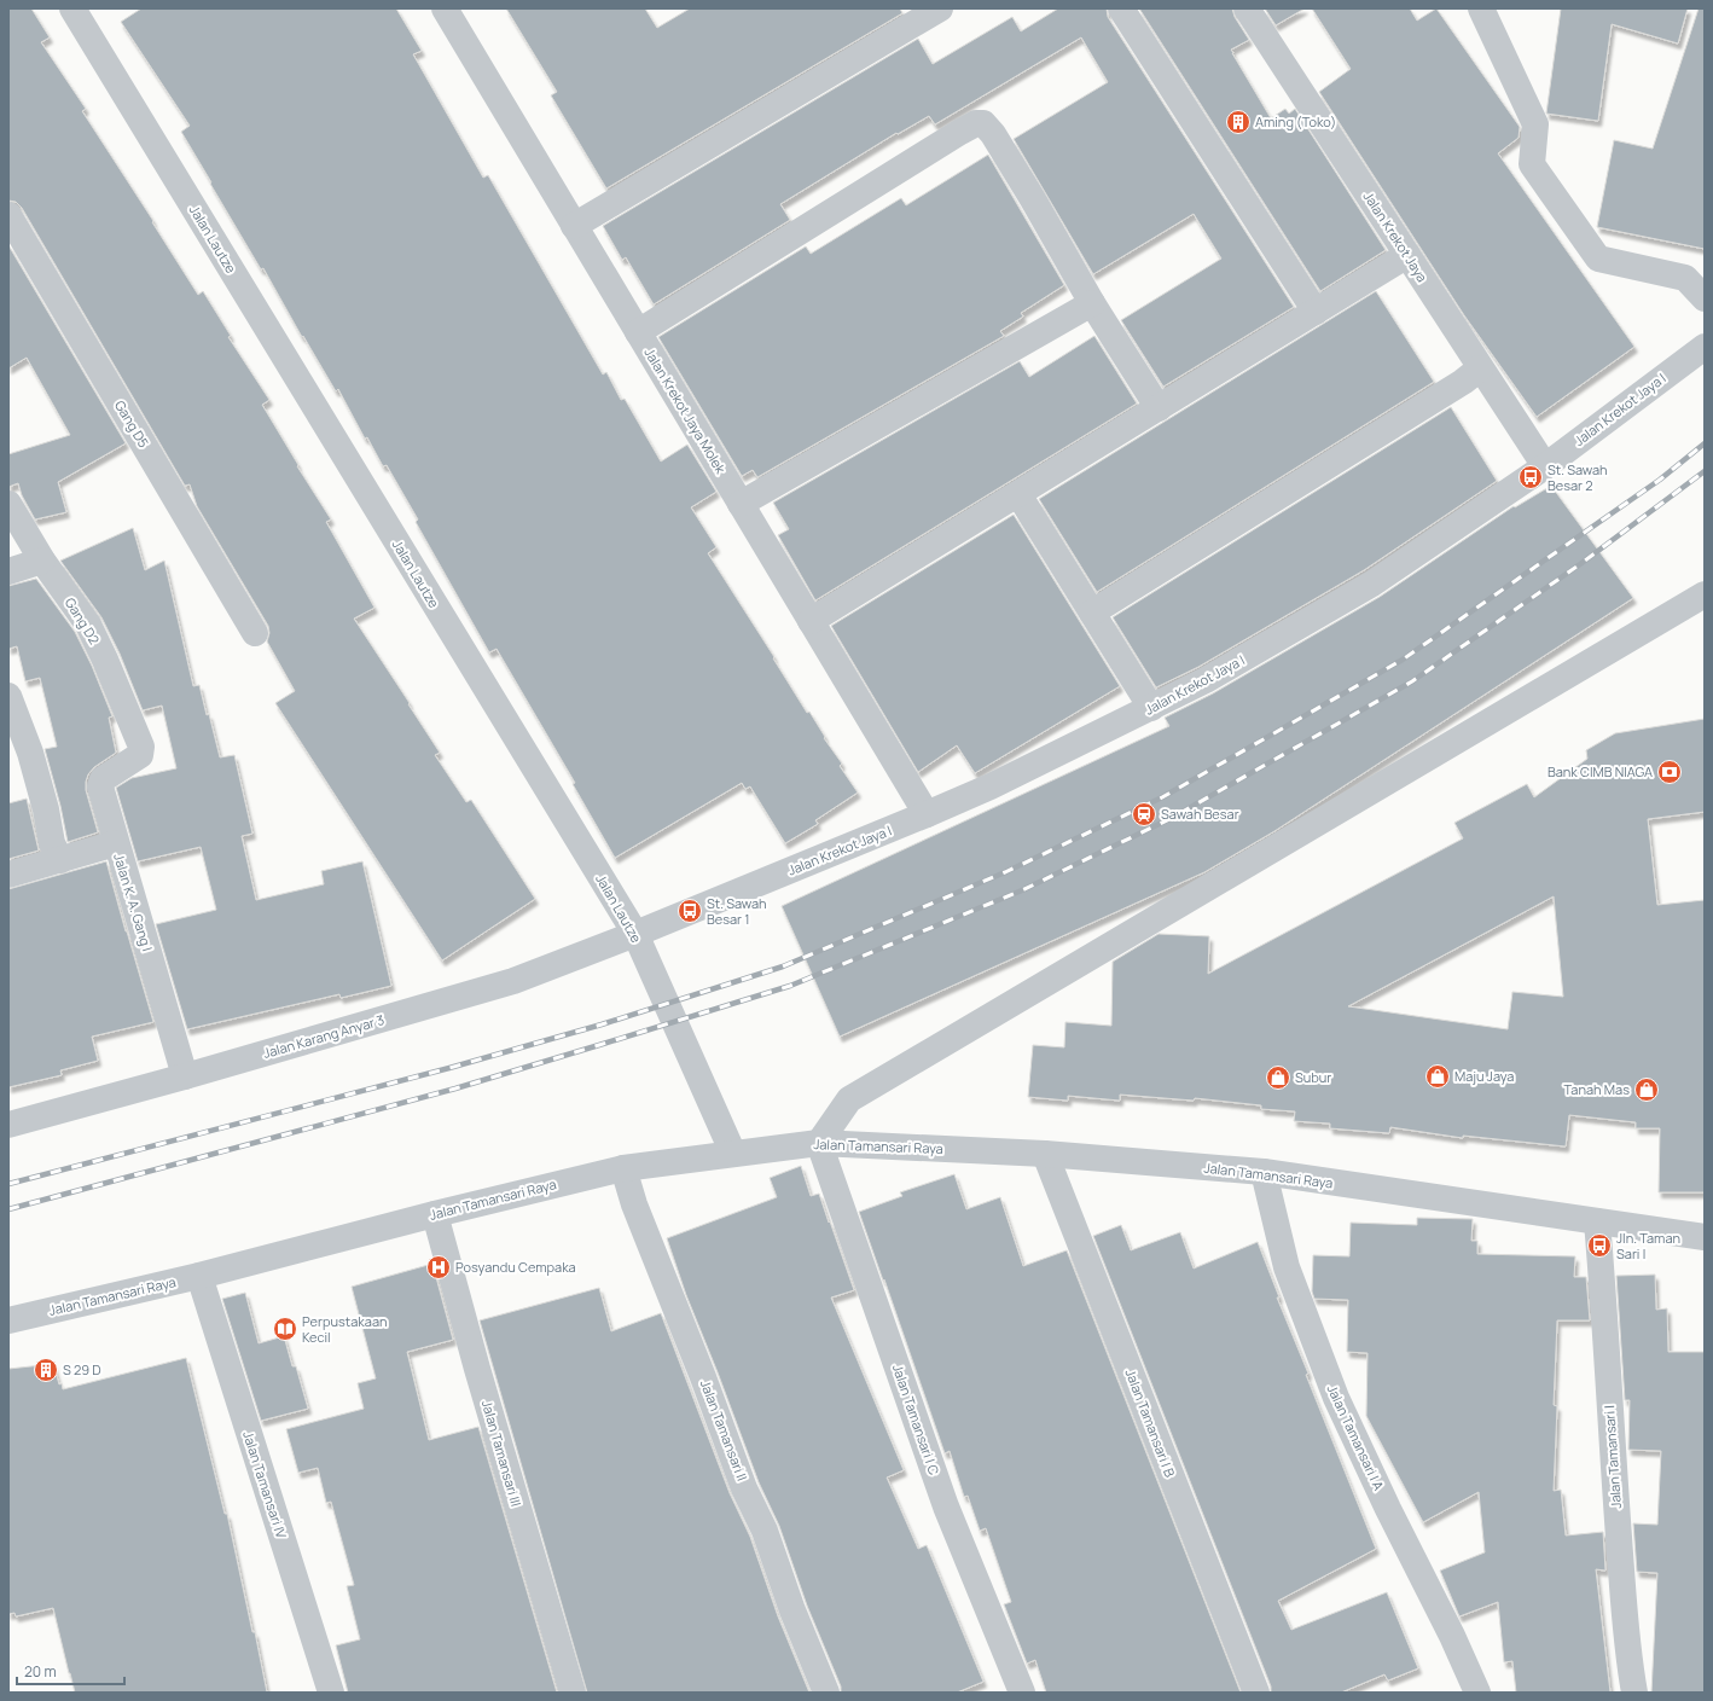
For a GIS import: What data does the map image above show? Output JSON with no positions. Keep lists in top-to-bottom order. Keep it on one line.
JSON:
{"streets":{"street":["Jalan Krekot Jaya","Jalan Lautze","Jalan Krekot Jaya I","Jalan Krekot Jaya Molek","Gang D5","Gang D2","Jalan K. A. Gang I","Jalan Karang Anyar 3","Jalan Tamansari Raya","Jalan Tamansari I C","Jalan Tamansari I B","Jalan Tamansari II","Jalan Tamansari I A","Jalan Tamansari III","Jalan Tamansari I","Jalan Tamansari IV"]},"crossings":[["Jalan Krekot Jaya","Jalan Krekot Jaya I"],["Jalan Lautze","Jalan Krekot Jaya I"],["Jalan Lautze","Jalan Karang Anyar 3"],["Jalan Lautze","Jalan Tamansari Raya"],["Jalan Krekot Jaya I","Jalan Krekot Jaya Molek"],["Jalan Krekot Jaya I","Jalan Karang Anyar 3"],["Gang D2","Jalan K. A. Gang I"],["Jalan K. A. Gang I","Jalan Karang Anyar 3"],["Jalan Tamansari Raya","Jalan Tamansari I C"],["Jalan Tamansari Raya","Jalan Tamansari I B"],["Jalan Tamansari Raya","Jalan Tamansari II"],["Jalan Tamansari Raya","Jalan Tamansari I A"],["Jalan Tamansari Raya","Jalan Tamansari III"],["Jalan Tamansari Raya","Jalan Tamansari I"],["Jalan Tamansari Raya","Jalan Tamansari IV"]],"places":{"building":["Aming (Toko)","S 29 D"],"bus stop":["St. Sawah Besar 2","St. Sawah Besar 1","Jln. Taman Sari I"],"bank":["Bank CIMB NIAGA"],"station":["Sawah Besar"],"shop":["Maju Jaya","Subur","Tanah Mas"],"hospital":["Posyandu Cempaka"],"library":["Perpustakaan Kecil"]},"scale_bar":"20 m"}
